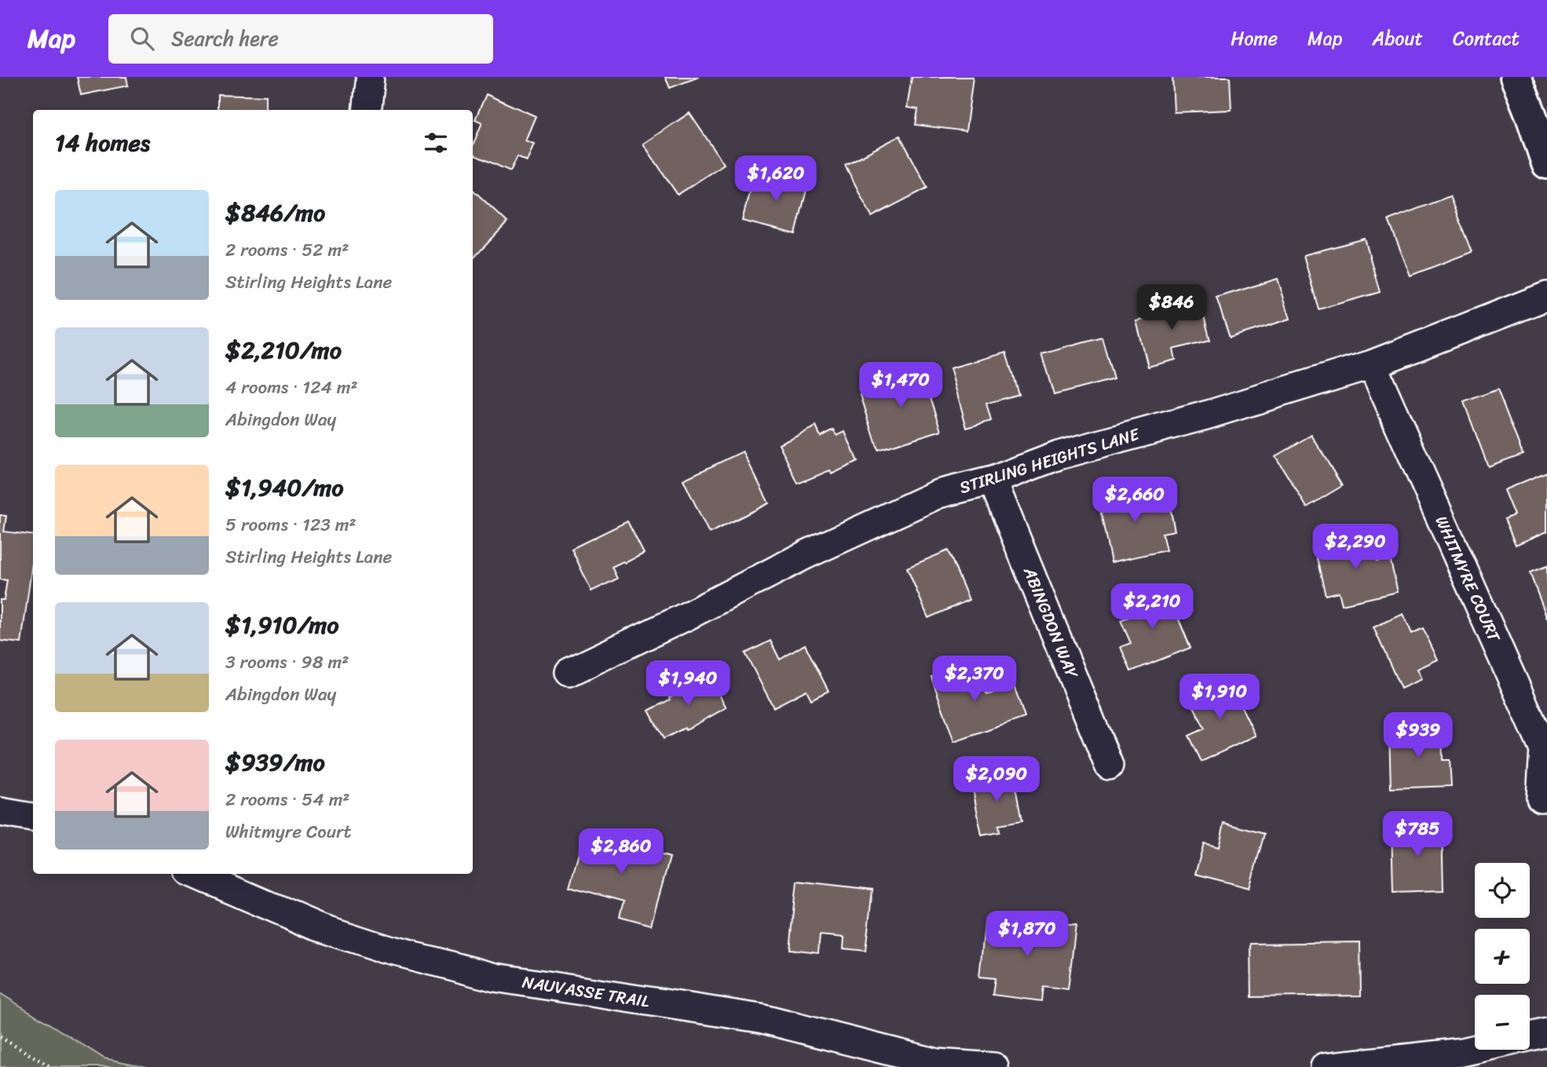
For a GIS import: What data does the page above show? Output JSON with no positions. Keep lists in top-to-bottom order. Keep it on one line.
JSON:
{"streets":{"street":["STIRLING HEIGHTS LANE","WHITMYRE COURT","ABINGDON WAY","NAUVASSE TRAIL"]},"crossings":[["STIRLING HEIGHTS LANE","WHITMYRE COURT"],["STIRLING HEIGHTS LANE","ABINGDON WAY"]],"page":{"header":"Map","search":"Search here","nav":["Home","Map","About","Contact"],"heading":"14 homes","price":["$1,620","$846","$1,470","$2,660","$2,290","$2,210","$2,370","$1,940","$1,910","$939","$2,090","$785","$2,860","$1,870"],"list":[{"name":"$846/mo","note":"2 rooms · 52 m² · Stirling Heights Lane"},{"name":"$2,210/mo","note":"4 rooms · 124 m² · Abingdon Way"},{"name":"$1,940/mo","note":"5 rooms · 123 m² · Stirling Heights Lane"},{"name":"$1,910/mo","note":"3 rooms · 98 m² · Abingdon Way"},{"name":"$939/mo","note":"2 rooms · 54 m² · Whitmyre Court"}],"map_buttons":["+","−"]}}
